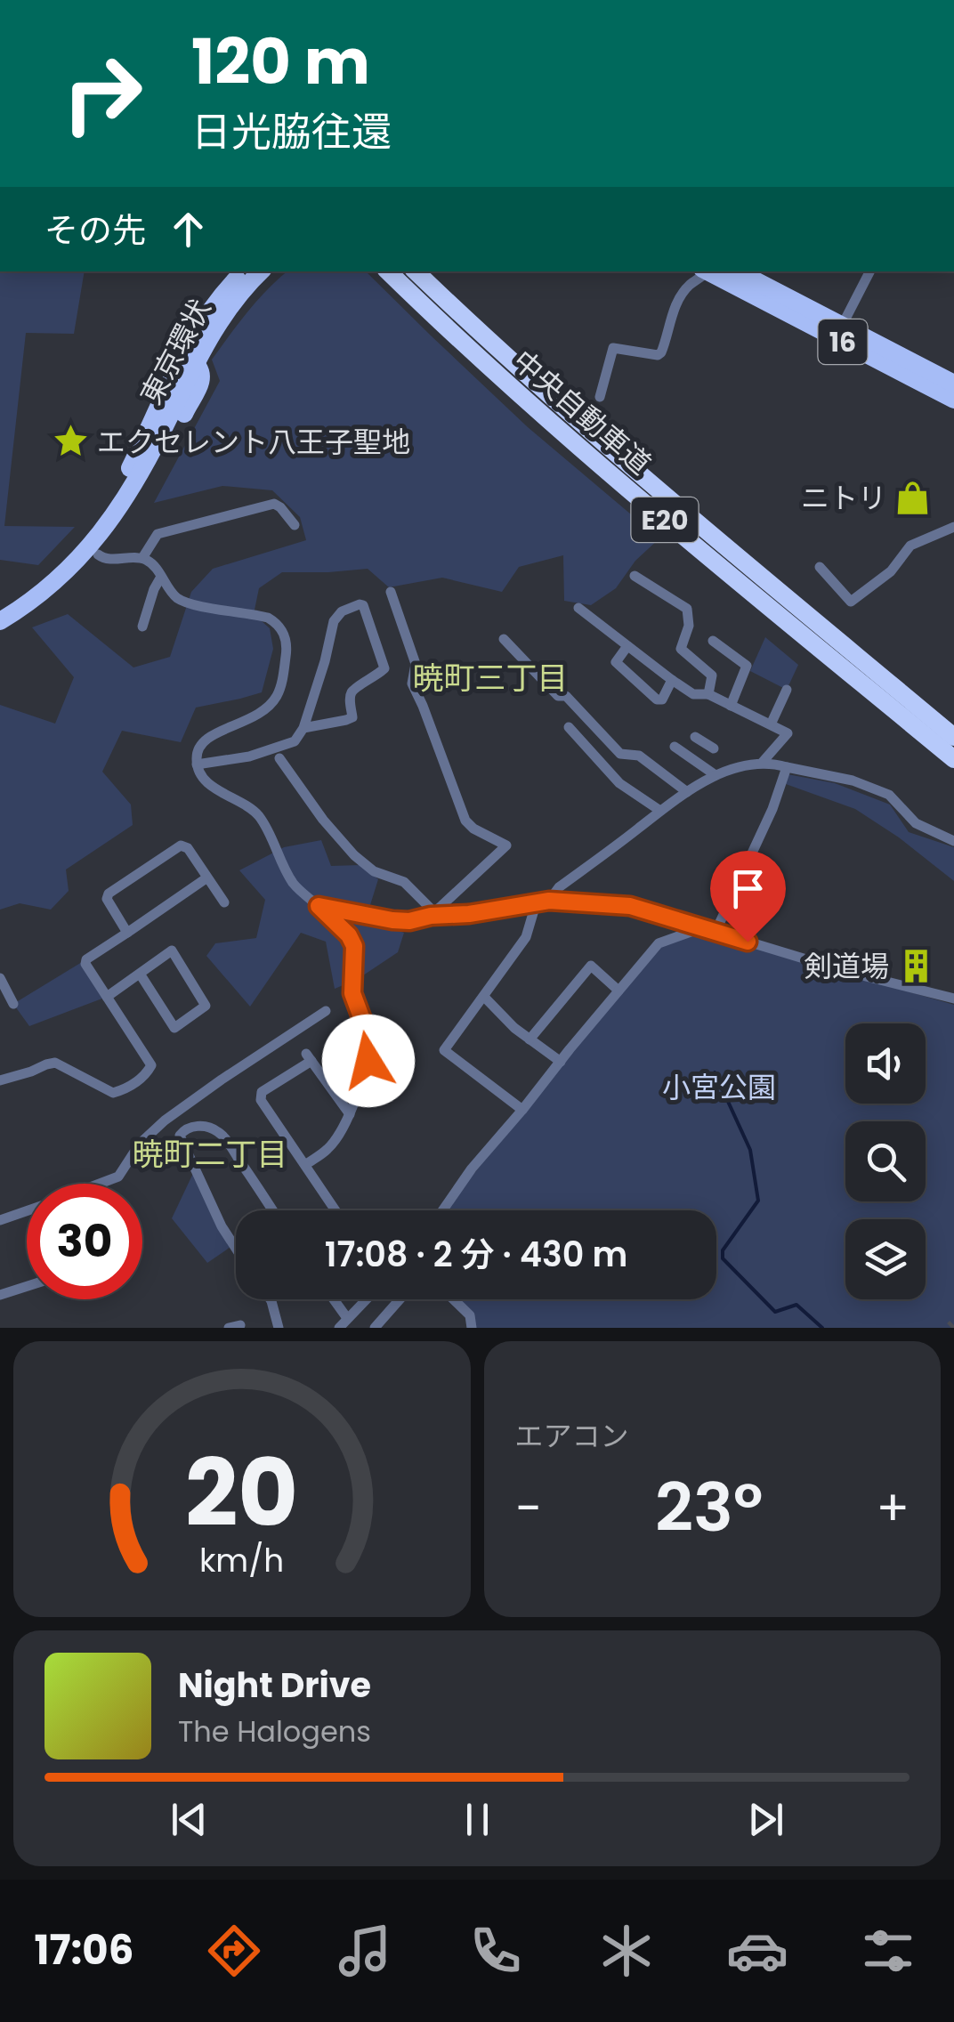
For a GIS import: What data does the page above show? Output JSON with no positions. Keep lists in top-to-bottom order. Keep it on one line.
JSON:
{"streets":{"highway":["16","東京環状","中央自動車道","E20"]},"districts":["暁町三丁目","暁町二丁目"],"parks":["小宮公園"],"places":{"place":["エクセレント八王子聖地"],"shop":["ニトリ"],"building":["剣道場"]},"page":{"turn":["120 m","日光脇往還"],"then":"その先","limit":"30","trip":"17:08 · 2 分 · 430 m","tile":"エアコン","heat":["−","23°","+"],"song":["Night Drive","The Halogens"],"tabs":"17:06","gauge":["20","km/h"]}}
